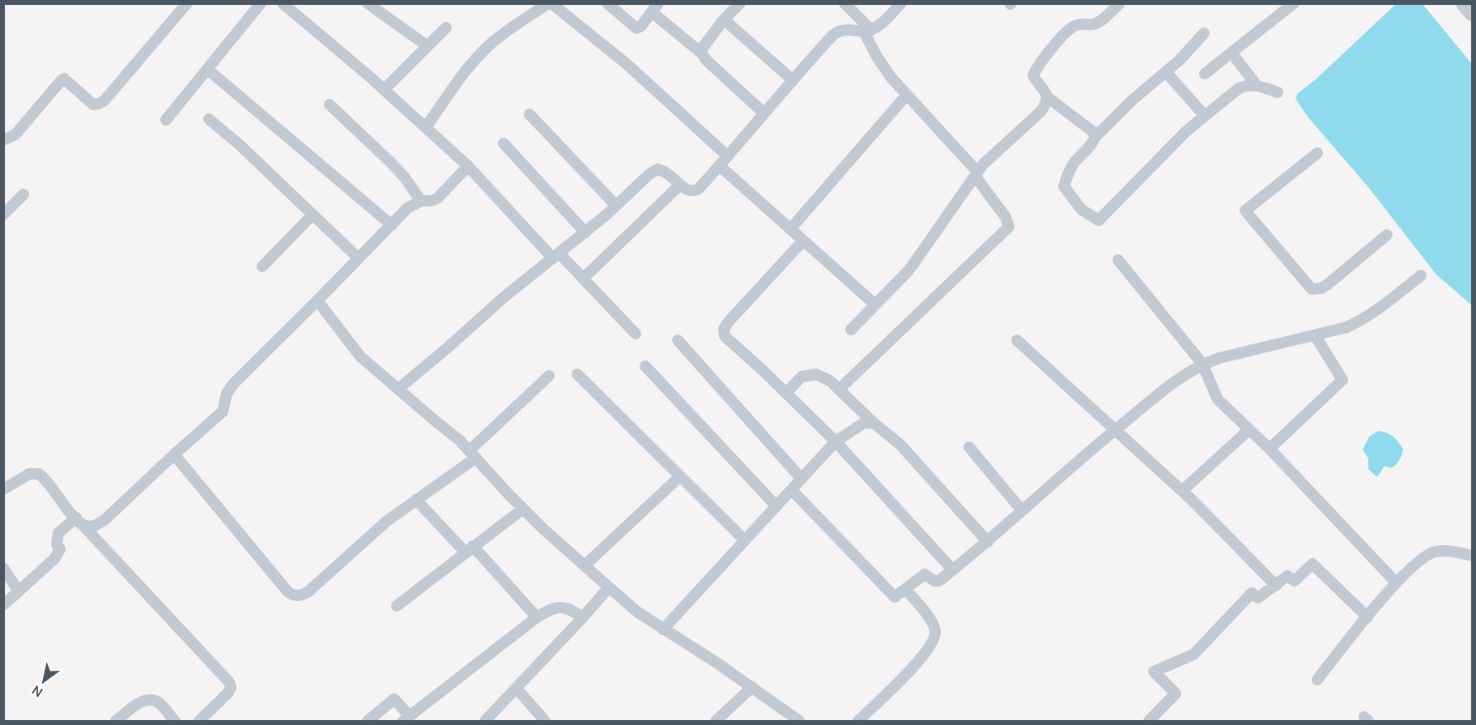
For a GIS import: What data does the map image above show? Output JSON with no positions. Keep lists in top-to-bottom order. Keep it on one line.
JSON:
{"north":"bottom left"}
